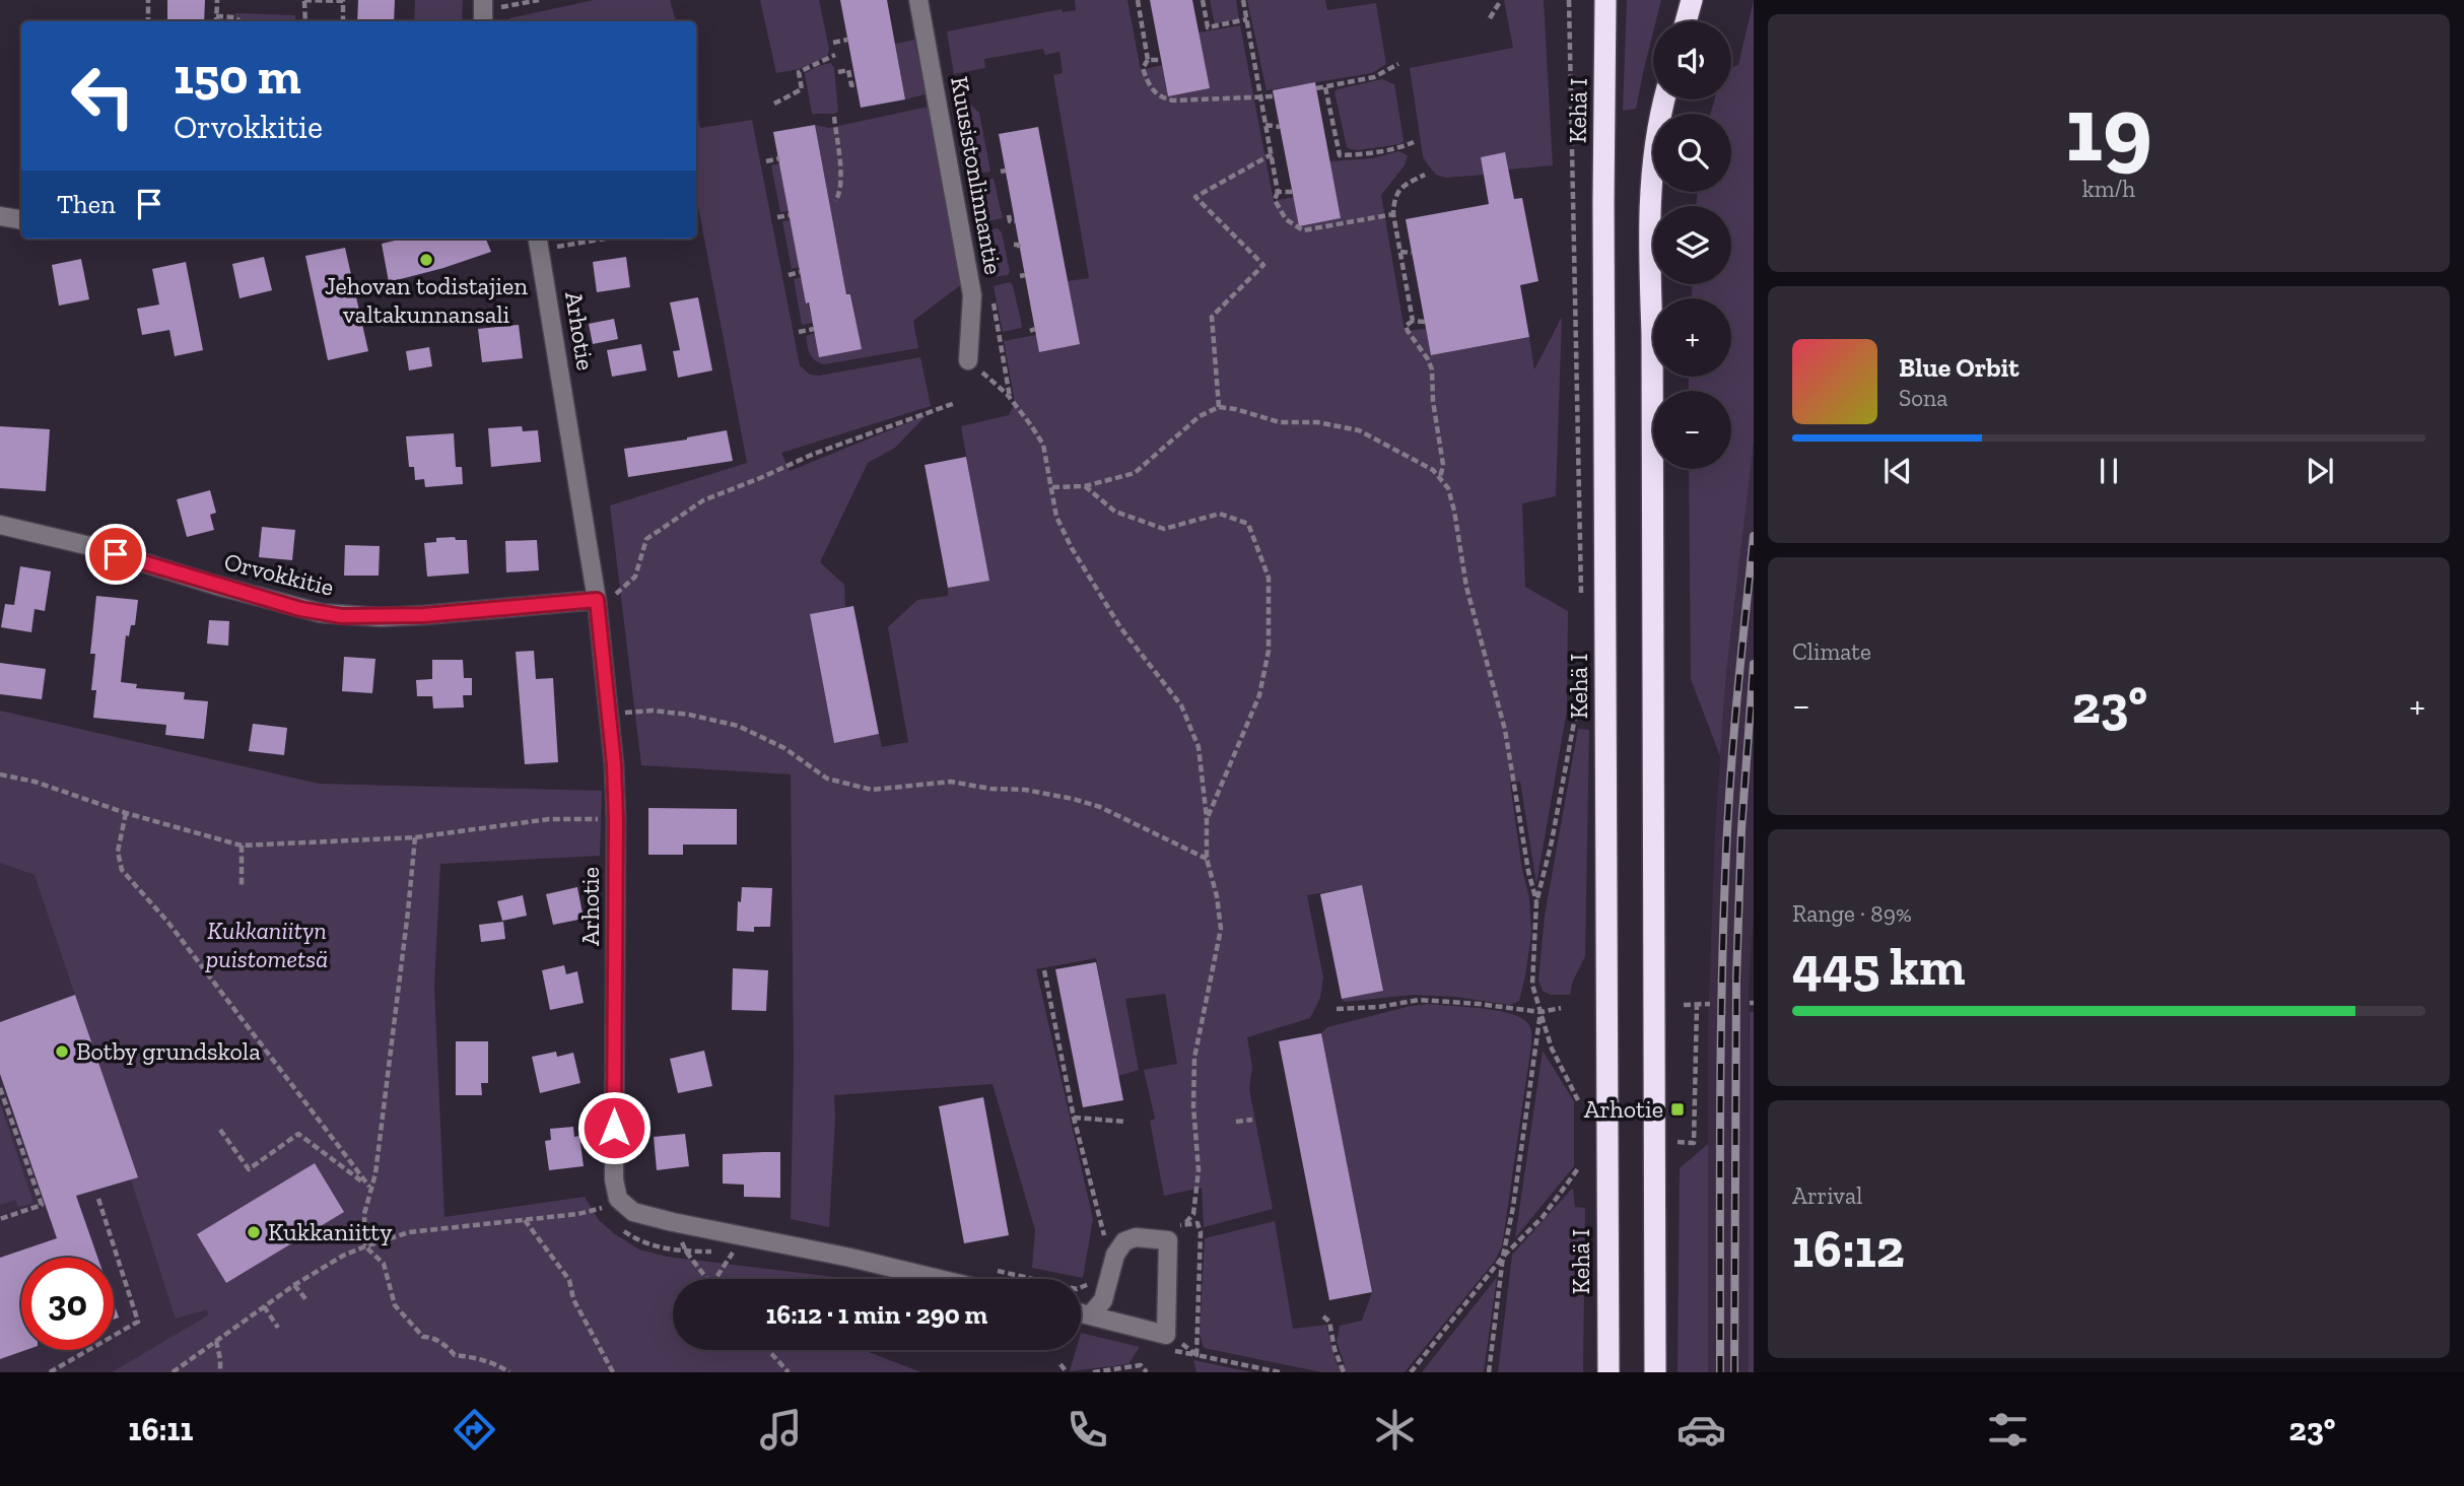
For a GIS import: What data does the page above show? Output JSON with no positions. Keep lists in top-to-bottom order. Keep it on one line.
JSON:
{"streets":{"highway":["Kehä I"],"street":["Kuusistonlinnantie","Arhotie","Orvokkitie"]},"crossings":[["Arhotie","Orvokkitie"]],"parks":["Kukkaniityn puistometsä"],"places":{"other":["Jehovan todistajien valtakunnansali","Botby grundskola","Kukkaniitty"],"transit":["Arhotie"]},"page":{"tile":[["19","km/h"],"Climate",["Range · 89%","445 km"],["Arrival","16:12"]],"map_buttons":["+","−"],"turn":["150 m","Orvokkitie"],"then":"Then","song":["Blue Orbit","Sona"],"heat":["−","23°","+"],"limit":"30","trip":"16:12 · 1 min · 290 m","tabs":["16:11","23°"]}}
